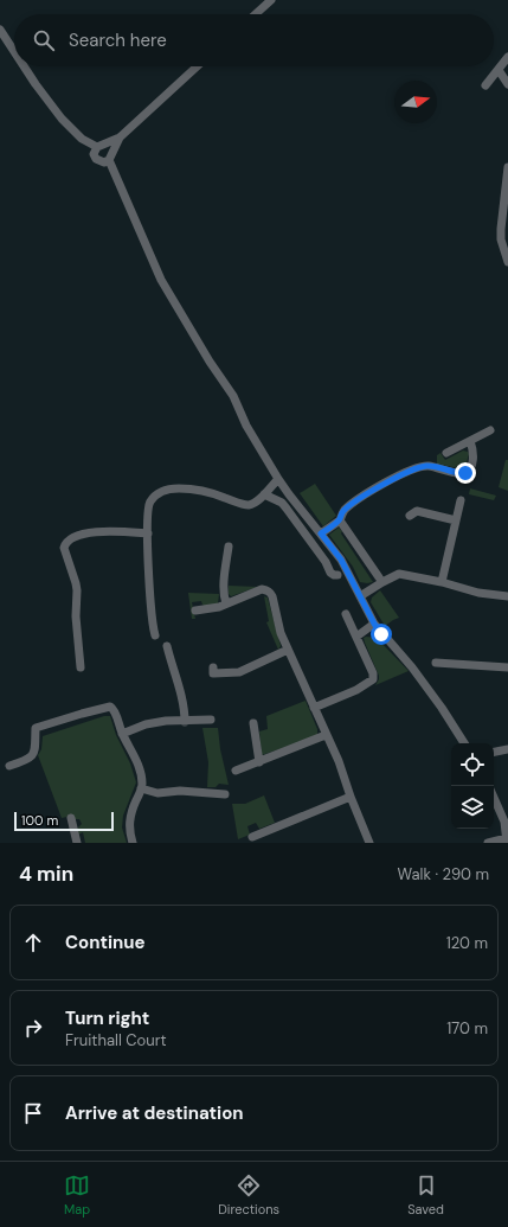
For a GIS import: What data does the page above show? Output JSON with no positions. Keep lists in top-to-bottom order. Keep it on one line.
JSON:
{"scale_bar":"100 m","north":"right","page":{"search":"Search here","scale":"100 m","heading":["4 min","Walk · 290 m"],"list":[["Continue","120 m"],["Turn right","Fruithall Court","170 m"],"Arrive at destination"],"nav":["Map","Directions","Saved"]}}
